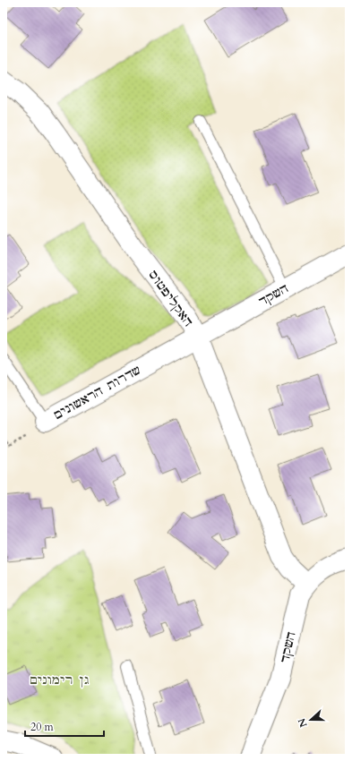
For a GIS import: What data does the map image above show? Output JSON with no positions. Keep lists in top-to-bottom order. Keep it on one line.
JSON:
{"streets":{"street":["השקד","האקליפטוס","שדרות הראשונים"]},"crossings":[["השקד","האקליפטוס"],["השקד","שדרות הראשונים"],["האקליפטוס","שדרות הראשונים"]],"parks":["גן רימונים"],"scale_bar":"20 m","north":"left"}
